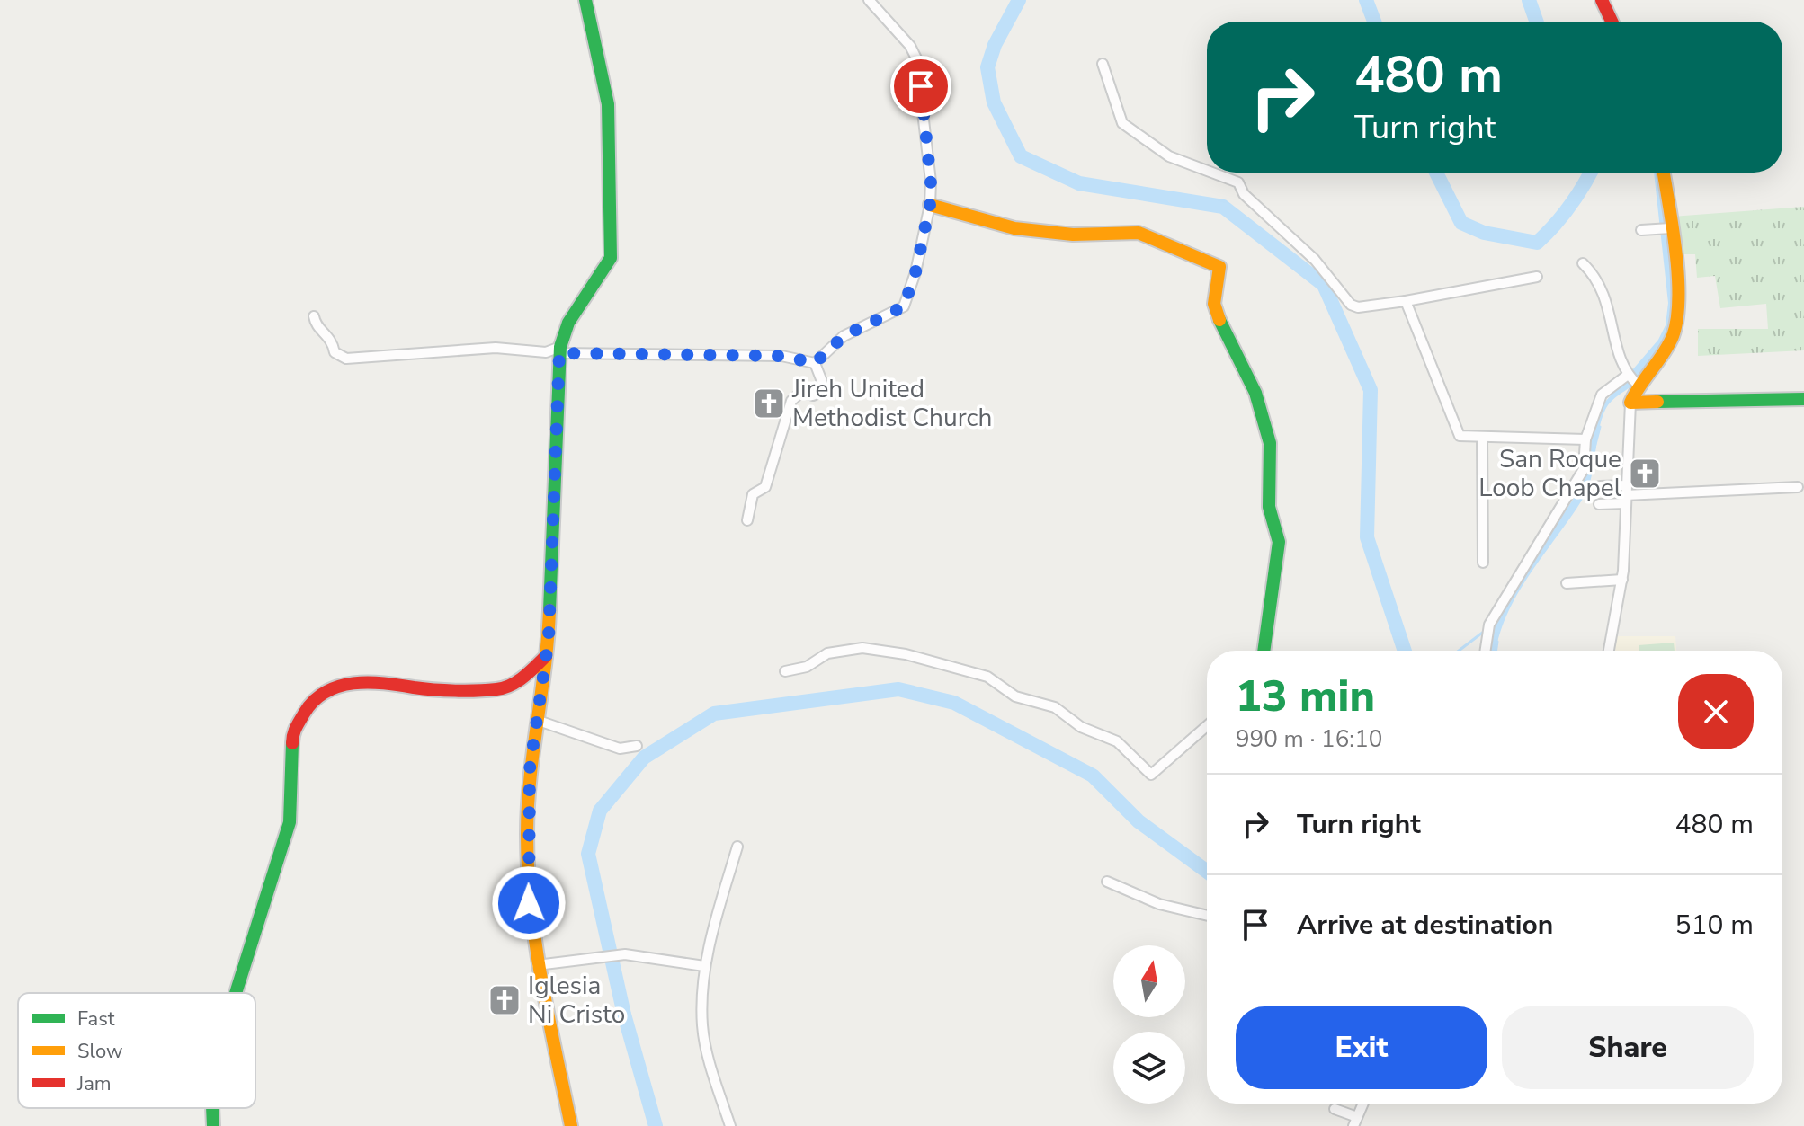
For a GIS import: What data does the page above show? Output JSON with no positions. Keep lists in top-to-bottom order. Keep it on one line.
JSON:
{"places":{"church":["Jireh United Methodist Church","San Roque Loob Chapel","Iglesia Ni Cristo"]},"legend":["Fast","Slow","Jam"],"north":"top","page":{"turn":["480 m","Turn right"],"heading":["13 min","990 m · 16:10"],"list":[{"name":"Turn right","value":"480 m"},{"name":"Arrive at destination","value":"510 m"}],"buttons":["Exit","Share"]}}
